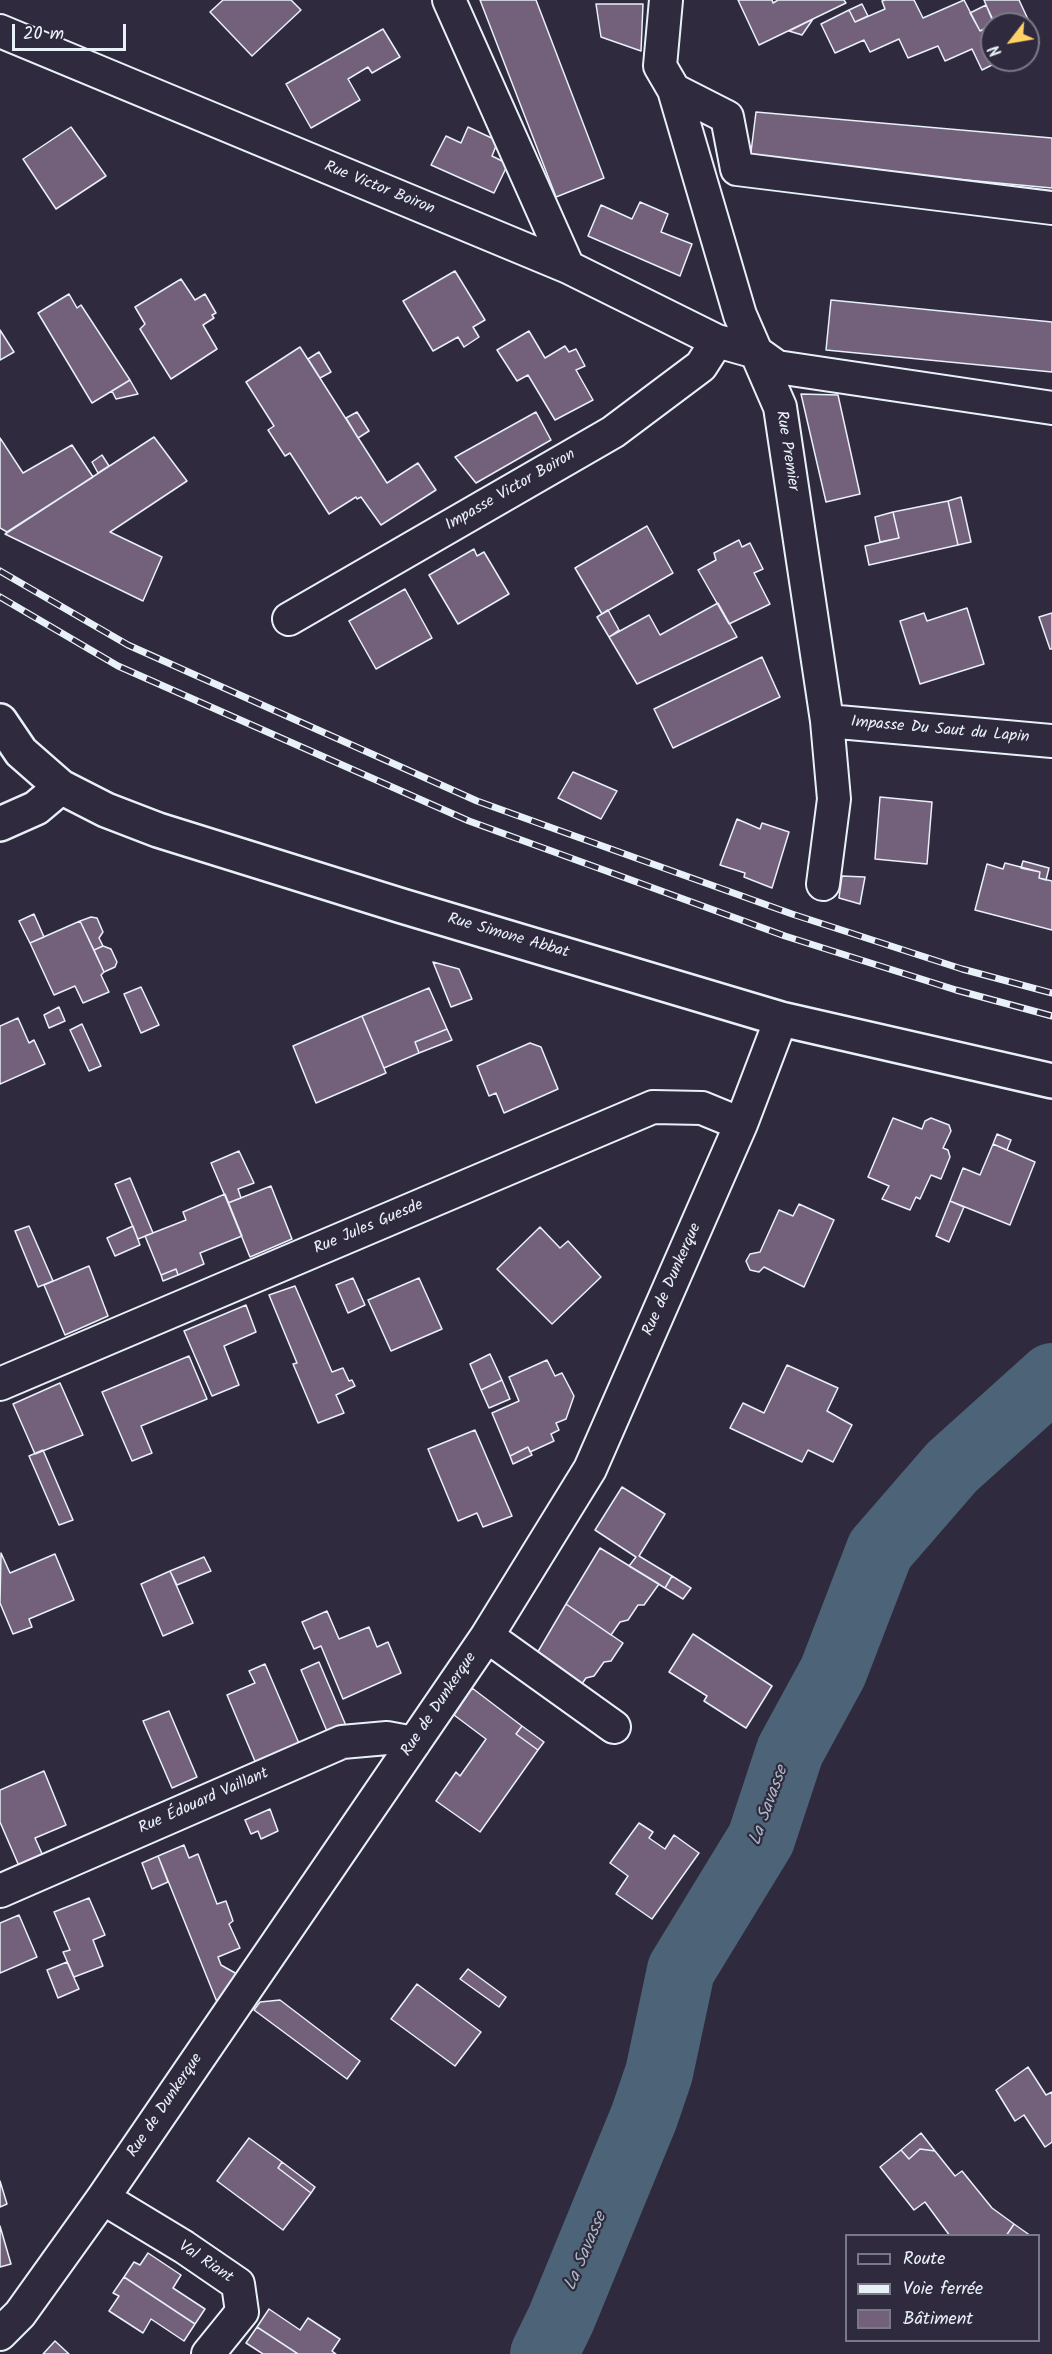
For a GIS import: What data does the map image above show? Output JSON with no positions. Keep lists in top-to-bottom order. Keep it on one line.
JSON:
{"streets":{"main road":["Rue Simone Abbat"],"street":["Rue Victor Boiron","Rue Premier","Impasse Victor Boiron","Impasse Du Saut du Lapin","Rue Jules Guesde","Rue de Dunkerque","Rue Édouard Vaillant","Val Riant"]},"crossings":[["Rue Victor Boiron","Rue Premier"],["Rue Victor Boiron","Impasse Victor Boiron"],["Rue Premier","Impasse Du Saut du Lapin"],["Rue Simone Abbat","Rue de Dunkerque"],["Rue Jules Guesde","Rue de Dunkerque"],["Rue de Dunkerque","Rue Édouard Vaillant"],["Rue de Dunkerque","Val Riant"]],"water":["La Savasse"],"legend":["Route","Voie ferrée","Bâtiment"],"scale_bar":"20 m","north":"bottom left"}
